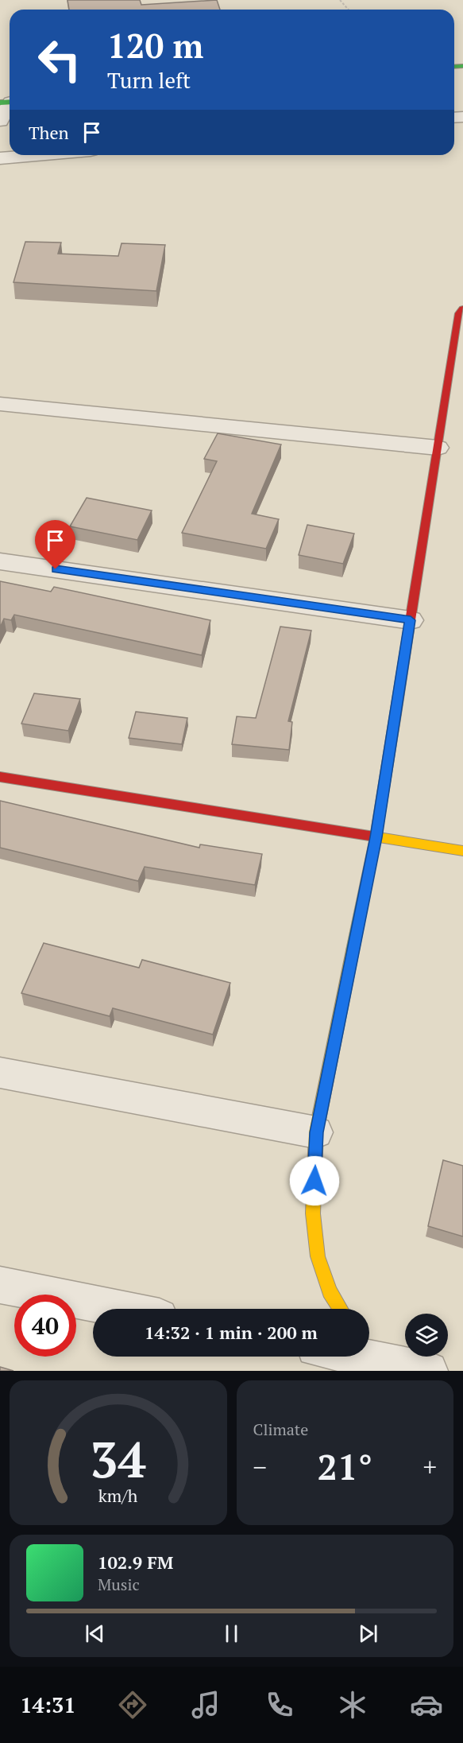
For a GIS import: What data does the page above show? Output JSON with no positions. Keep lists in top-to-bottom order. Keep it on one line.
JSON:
{"page":{"turn":["120 m","Turn left"],"then":"Then","limit":"40","trip":"14:32 · 1 min · 200 m","tile":"Climate","heat":["−","21°","+"],"song":["102.9 FM","Music"],"tabs":"14:31","gauge":["34","km/h"]}}
